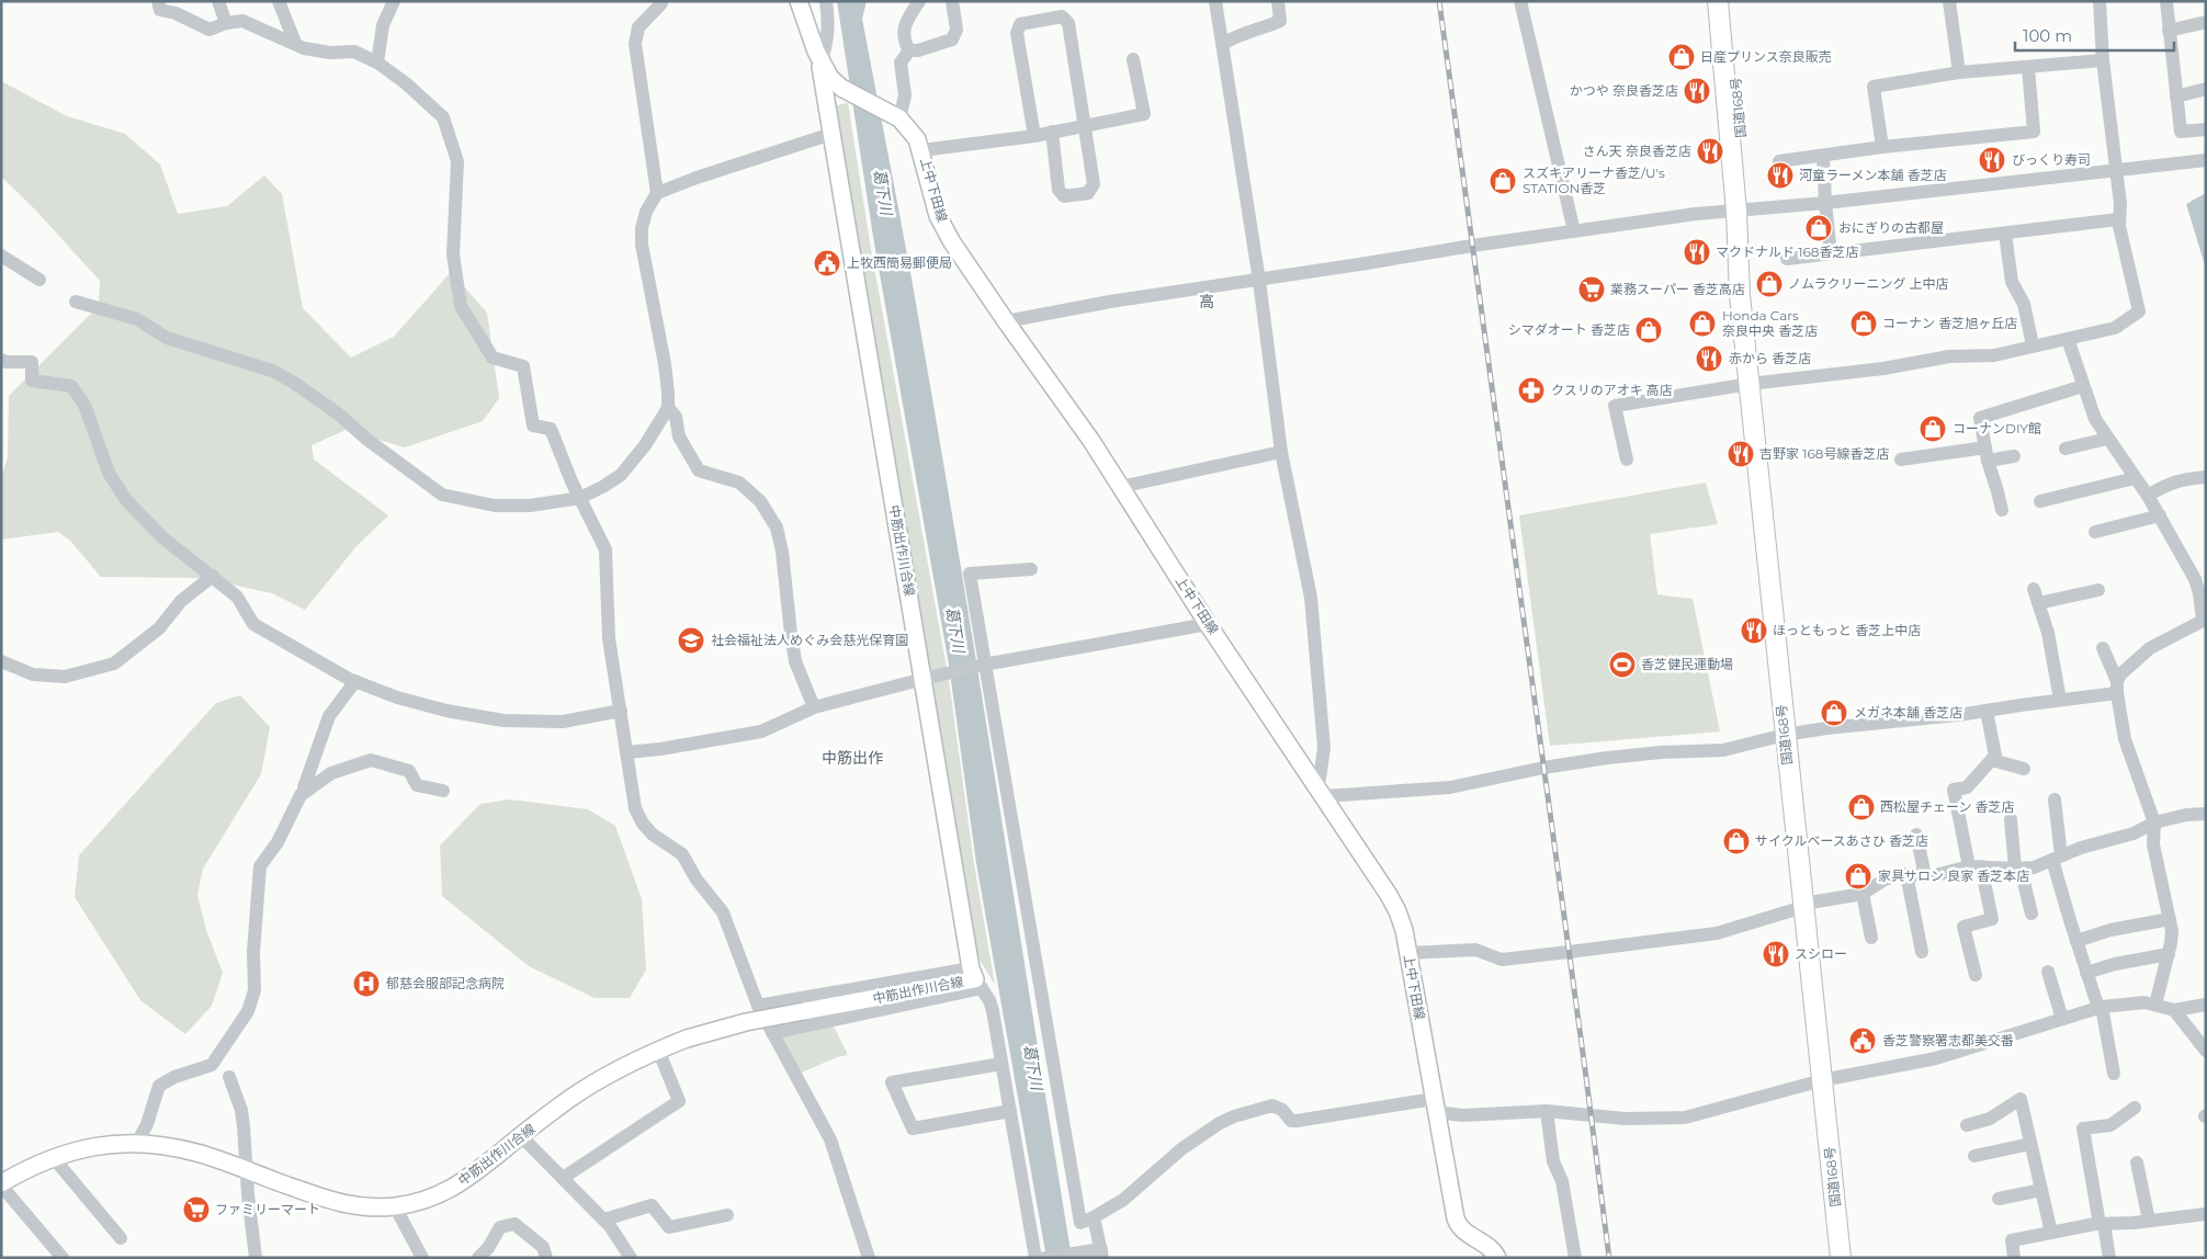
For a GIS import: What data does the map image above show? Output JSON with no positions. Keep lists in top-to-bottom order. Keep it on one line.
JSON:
{"streets":{"highway":["国道168号"],"main road":["上中下田線","中筋出作川合線"]},"crossings":[["上中下田線","中筋出作川合線"]],"districts":["高","中筋出作"],"water":["葛下川"],"places":{"shop":["日産プリンス奈良販売","スズキアリーナ香芝/U's STATION香芝","おにぎりの古都屋","ノムラクリーニング 上中店","Honda Cars 奈良中央 香芝店","コーナン 香芝旭ヶ丘店","シマダオート 香芝店","コーナンDIY館","メガネ本舗 香芝店","西松屋チェーン 香芝店","サイクルベースあさひ 香芝店","家具サロン 良家 香芝本店"],"restaurant":["かつや 奈良香芝店","さん天 奈良香芝店","びっくり寿司","河童ラーメン本舗 香芝店","マクドナルド 168香芝店","赤から 香芝店","吉野家 168号線香芝店","ほっともっと 香芝上中店","スシロー"],"public building":["上牧西簡易郵便局","香芝警察署志都美交番"],"supermarket":["業務スーパー 香芝高店","ファミリーマート"],"pharmacy":["クスリのアオキ 高店"],"school or university":["社会福祉法人めぐみ会慈光保育園"],"sports":["香芝健民運動場"],"hospital":["郁慈会服部記念病院"]},"scale_bar":"100 m"}
